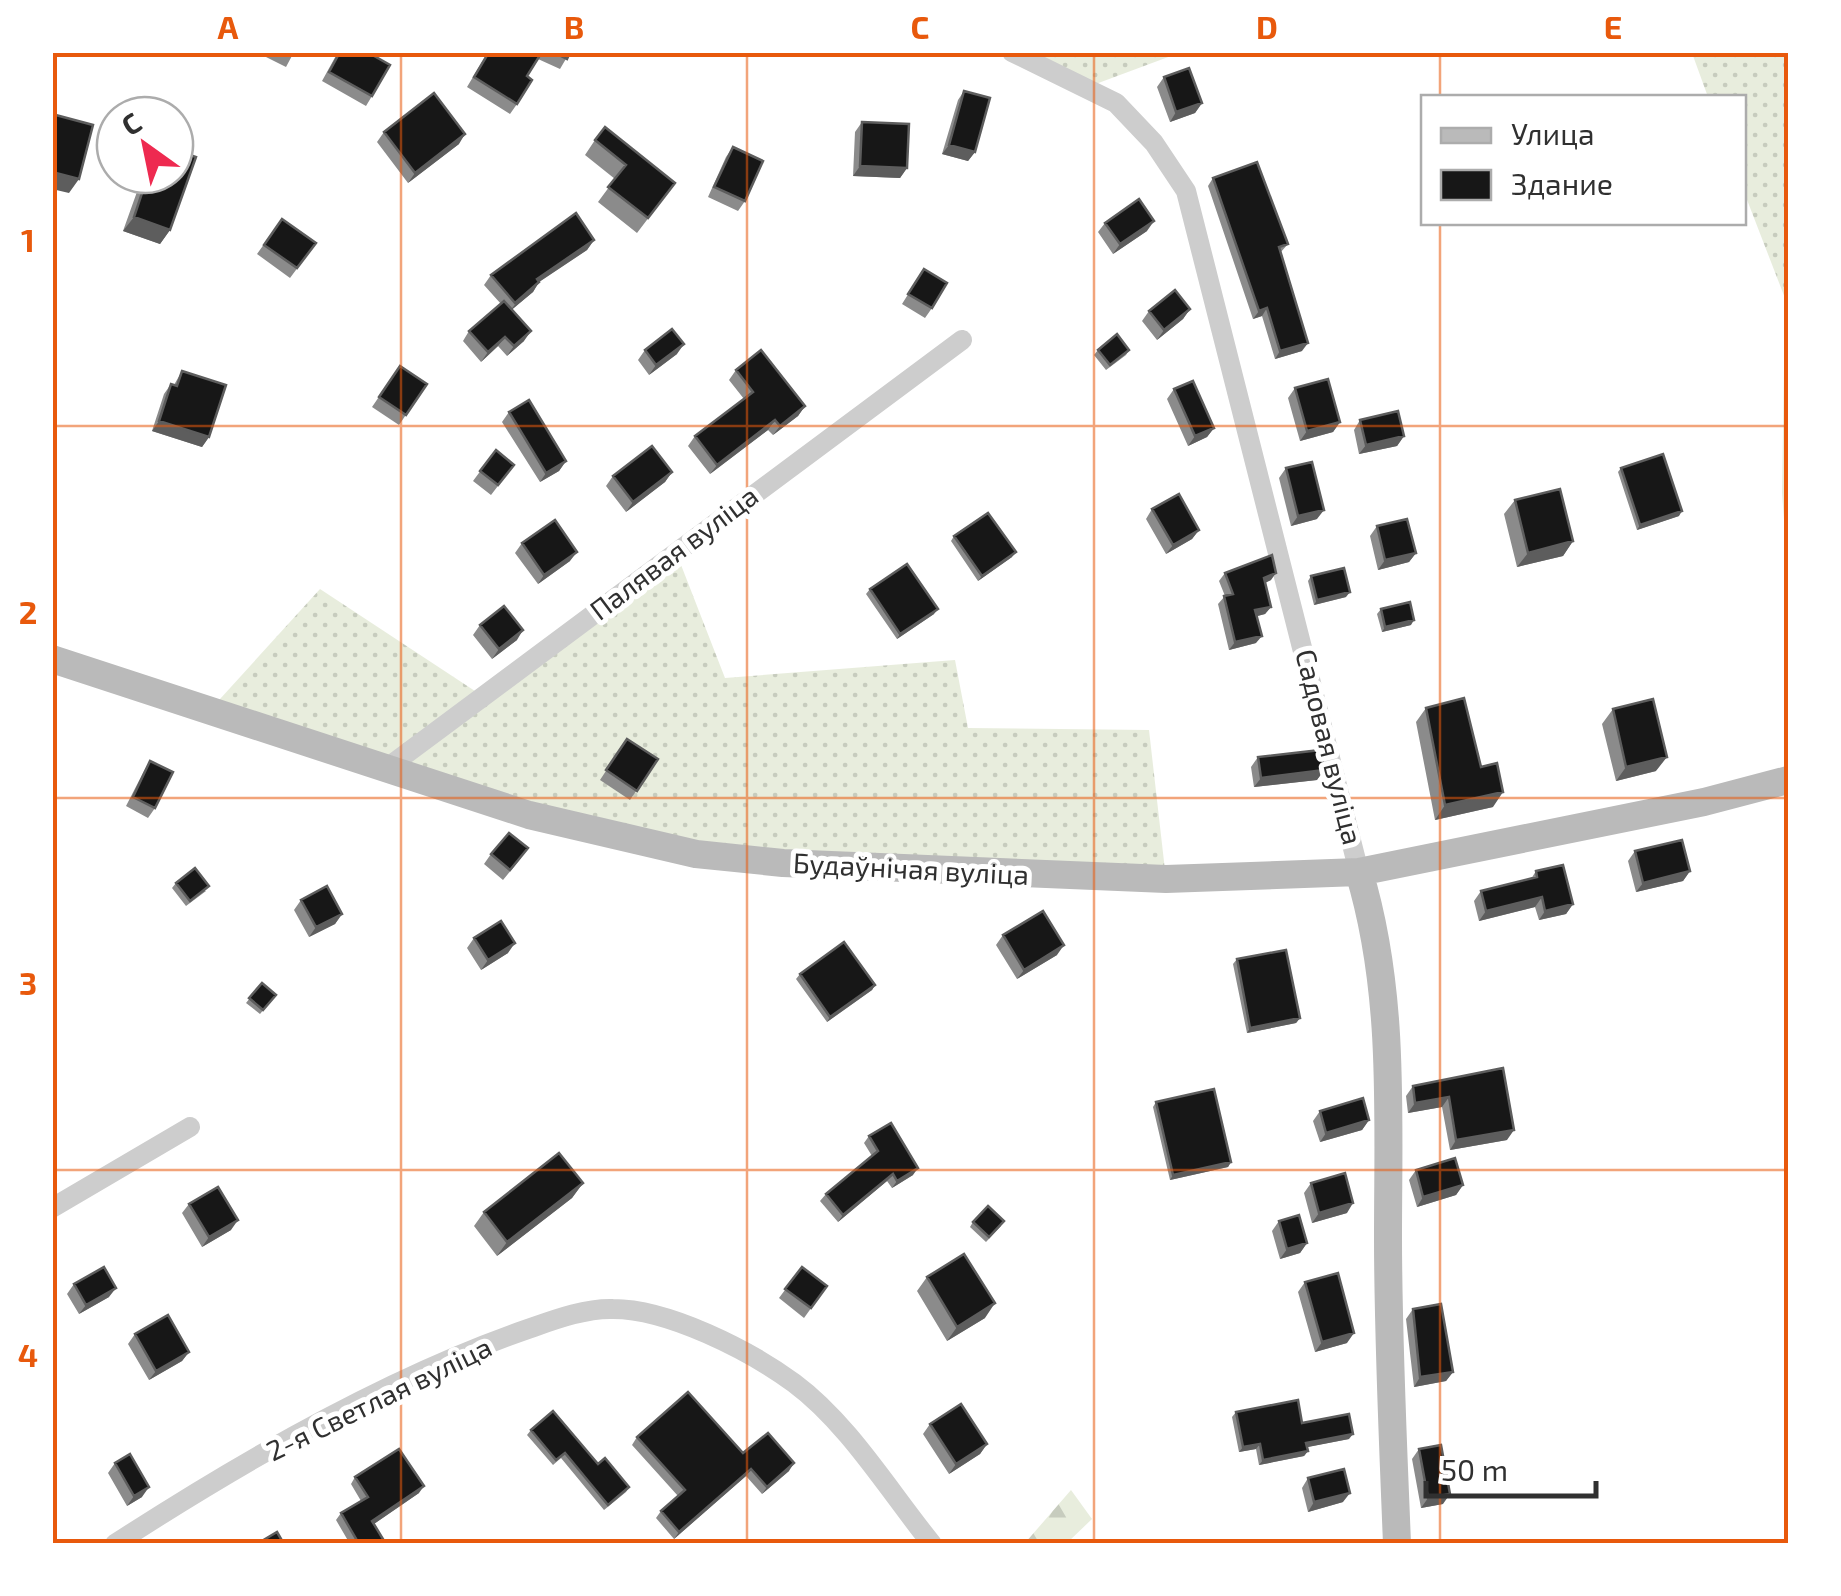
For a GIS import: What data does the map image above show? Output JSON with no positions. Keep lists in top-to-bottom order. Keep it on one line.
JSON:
{"streets":{"main road":["Садовая вуліца","Будаўнічая вуліца"],"street":["Палявая вуліца","2-я Светлая вуліца"]},"crossings":[["Палявая вуліца","Будаўнічая вуліца"],["Садовая вуліца","Будаўнічая вуліца"]],"legend":["Улица","Здание"],"scale_bar":"50 m","north":"top left","grid":{"columns":["A","B","C","D","E"],"rows":["1","2","3","4"]}}
